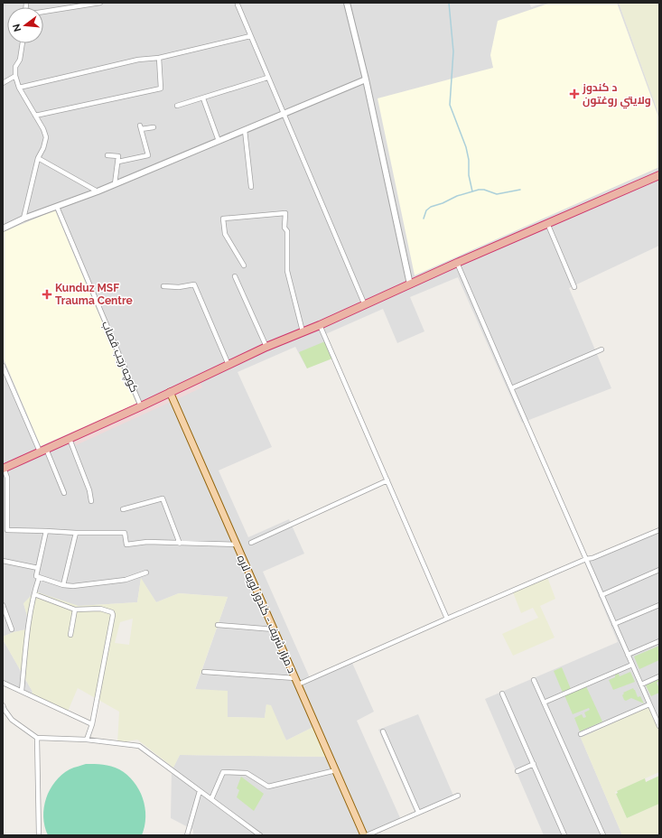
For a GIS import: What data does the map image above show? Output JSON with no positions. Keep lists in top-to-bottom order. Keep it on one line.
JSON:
{"streets":{"main road":["د مزار شریف - کندوز لویه لاره"],"street":["کوچه رجب قصاب"]},"places":{"health":["د کندوز ولایتي روغتون","Kunduz MSF Trauma Centre"]},"north":"left"}
